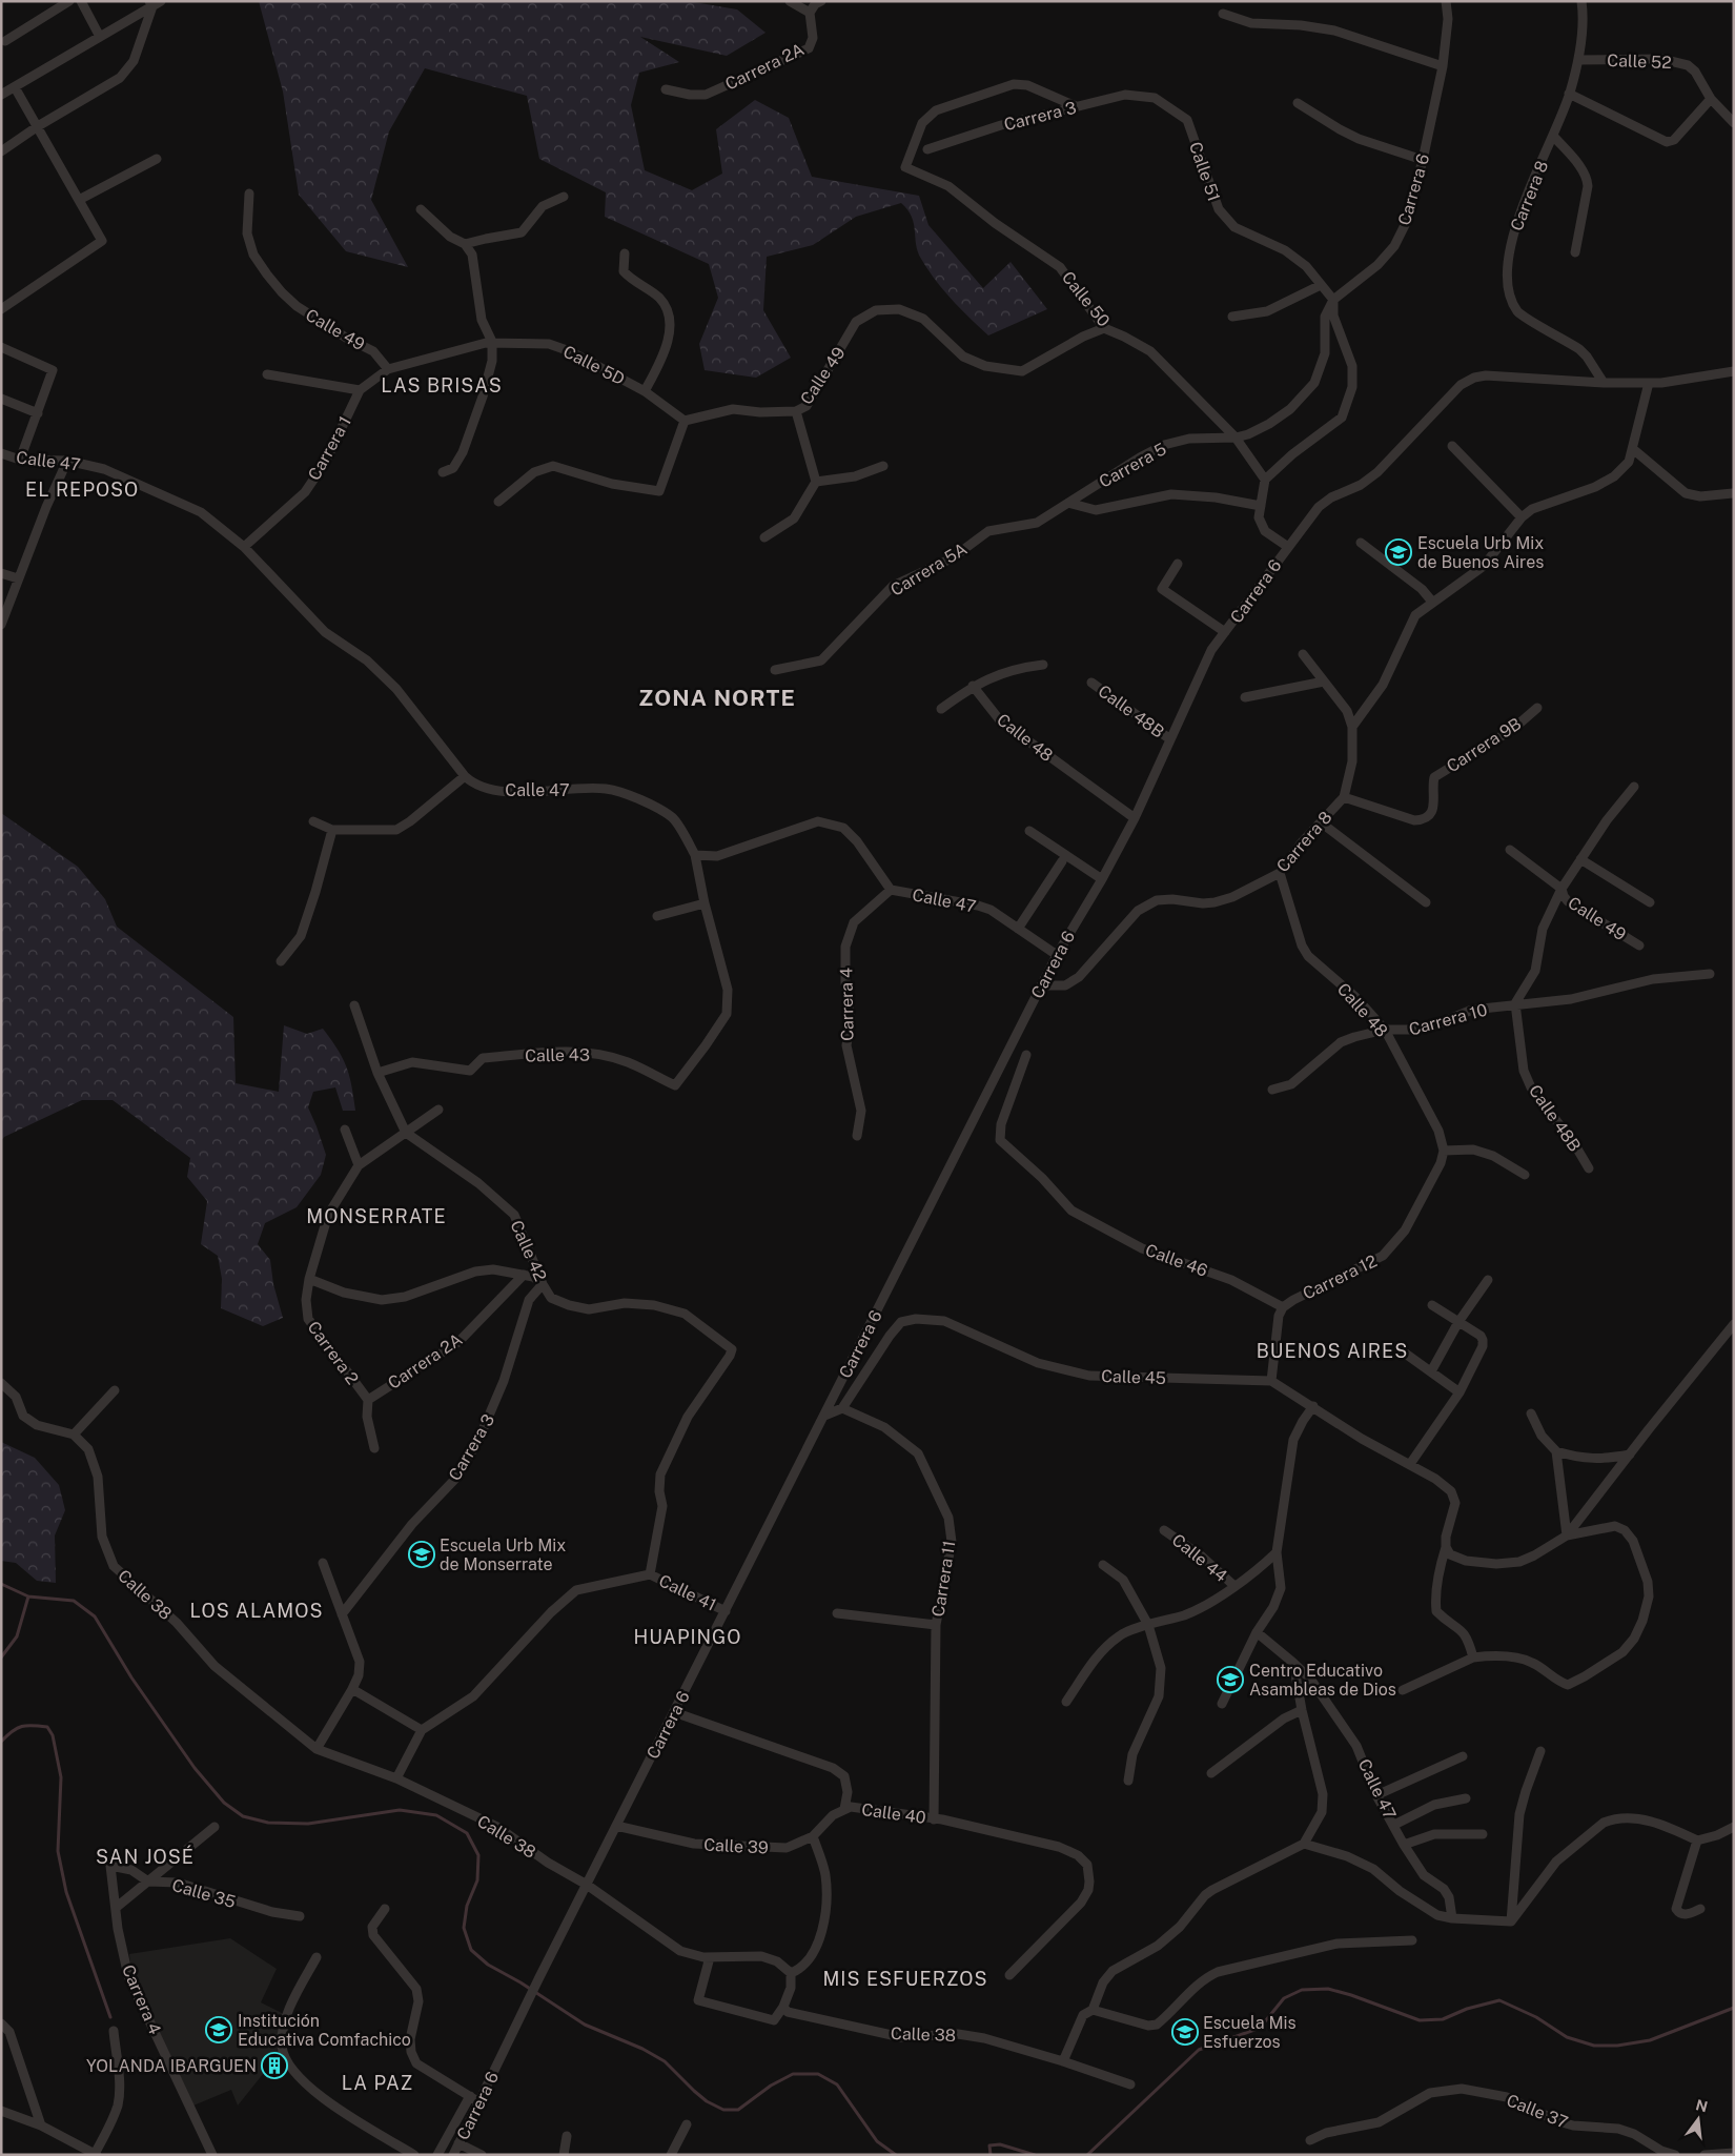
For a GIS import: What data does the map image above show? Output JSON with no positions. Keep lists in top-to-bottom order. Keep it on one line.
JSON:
{"streets":{"street":["Calle 52","Carrera 2A","Carrera 3","Calle 51","Carrera 6","Carrera 8","Calle 50","Calle 49","Calle 5D","Carrera 1","Calle 47","Carrera 5","Carrera 5A","Calle 48B","Calle 48","Carrera 9B","Carrera 4","Carrera 10","Calle 43","Calle 42","Calle 46","Carrera 12","Carrera 2","Calle 45","Calle 44","Carrera 11","Calle 41","Calle 38","Calle 40","Calle 39","Calle 35","Calle 37"]},"crossings":[["Calle 52","Carrera 8"],["Carrera 2A","Carrera 2"],["Carrera 3","Calle 51"],["Carrera 3","Calle 50"],["Carrera 3","Calle 42"],["Calle 51","Carrera 6"],["Calle 51","Carrera 5"],["Carrera 6","Carrera 8"],["Carrera 6","Calle 50"],["Carrera 6","Calle 47"],["Carrera 6","Carrera 5"],["Carrera 6","Calle 48B"],["Carrera 6","Calle 48"],["Carrera 6","Calle 41"],["Carrera 6","Calle 38"],["Carrera 6","Calle 40"],["Carrera 6","Calle 39"],["Carrera 8","Calle 48"],["Carrera 8","Carrera 9B"],["Calle 50","Calle 49"],["Calle 50","Carrera 5"],["Calle 49","Carrera 1"],["Carrera 1","Calle 47"],["Calle 47","Carrera 4"],["Carrera 5","Carrera 5A"],["Calle 48B","Carrera 10"],["Calle 48","Carrera 10"],["Calle 48","Carrera 12"],["Carrera 4","Calle 35"],["Calle 43","Calle 42"],["Calle 42","Carrera 2"],["Calle 42","Calle 41"],["Calle 46","Carrera 12"],["Carrera 12","Calle 45"],["Calle 45","Carrera 11"],["Carrera 11","Calle 40"],["Calle 40","Calle 39"]],"districts":["LAS BRISAS","EL REPOSO","ZONA NORTE","MONSERRATE","BUENOS AIRES","LOS ALAMOS","HUAPINGO","SAN JOSÉ","MIS ESFUERZOS","LA PAZ"],"places":{"school or university":["Escuela Urb Mix de Buenos Aires","Escuela Urb Mix de Monserrate","Centro Educativo Asambleas de Dios","Institución Educativa Comfachico","Escuela Mis Esfuerzos"],"building":["YOLANDA IBARGUEN"]},"north":"top"}
